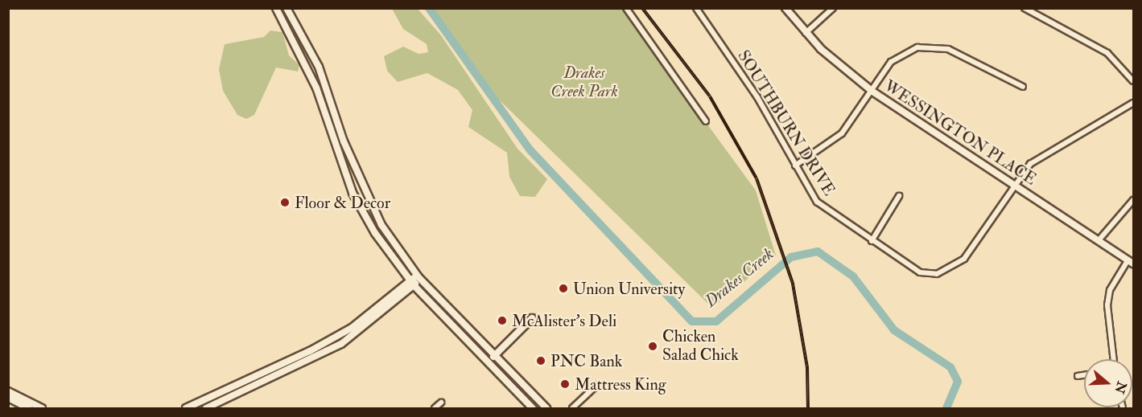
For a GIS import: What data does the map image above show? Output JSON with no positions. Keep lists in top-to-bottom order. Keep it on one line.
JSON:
{"streets":{"main road":["WESSINGTON PLACE"],"street":["SOUTHBURN DRIVE"]},"crossings":[["SOUTHBURN DRIVE","WESSINGTON PLACE"]],"water":["Drakes Creek"],"parks":["Drakes Creek Park"],"places":["Floor & Decor","Union University","McAlister's Deli","Chicken Salad Chick","PNC Bank","Mattress King"],"north":"right"}
